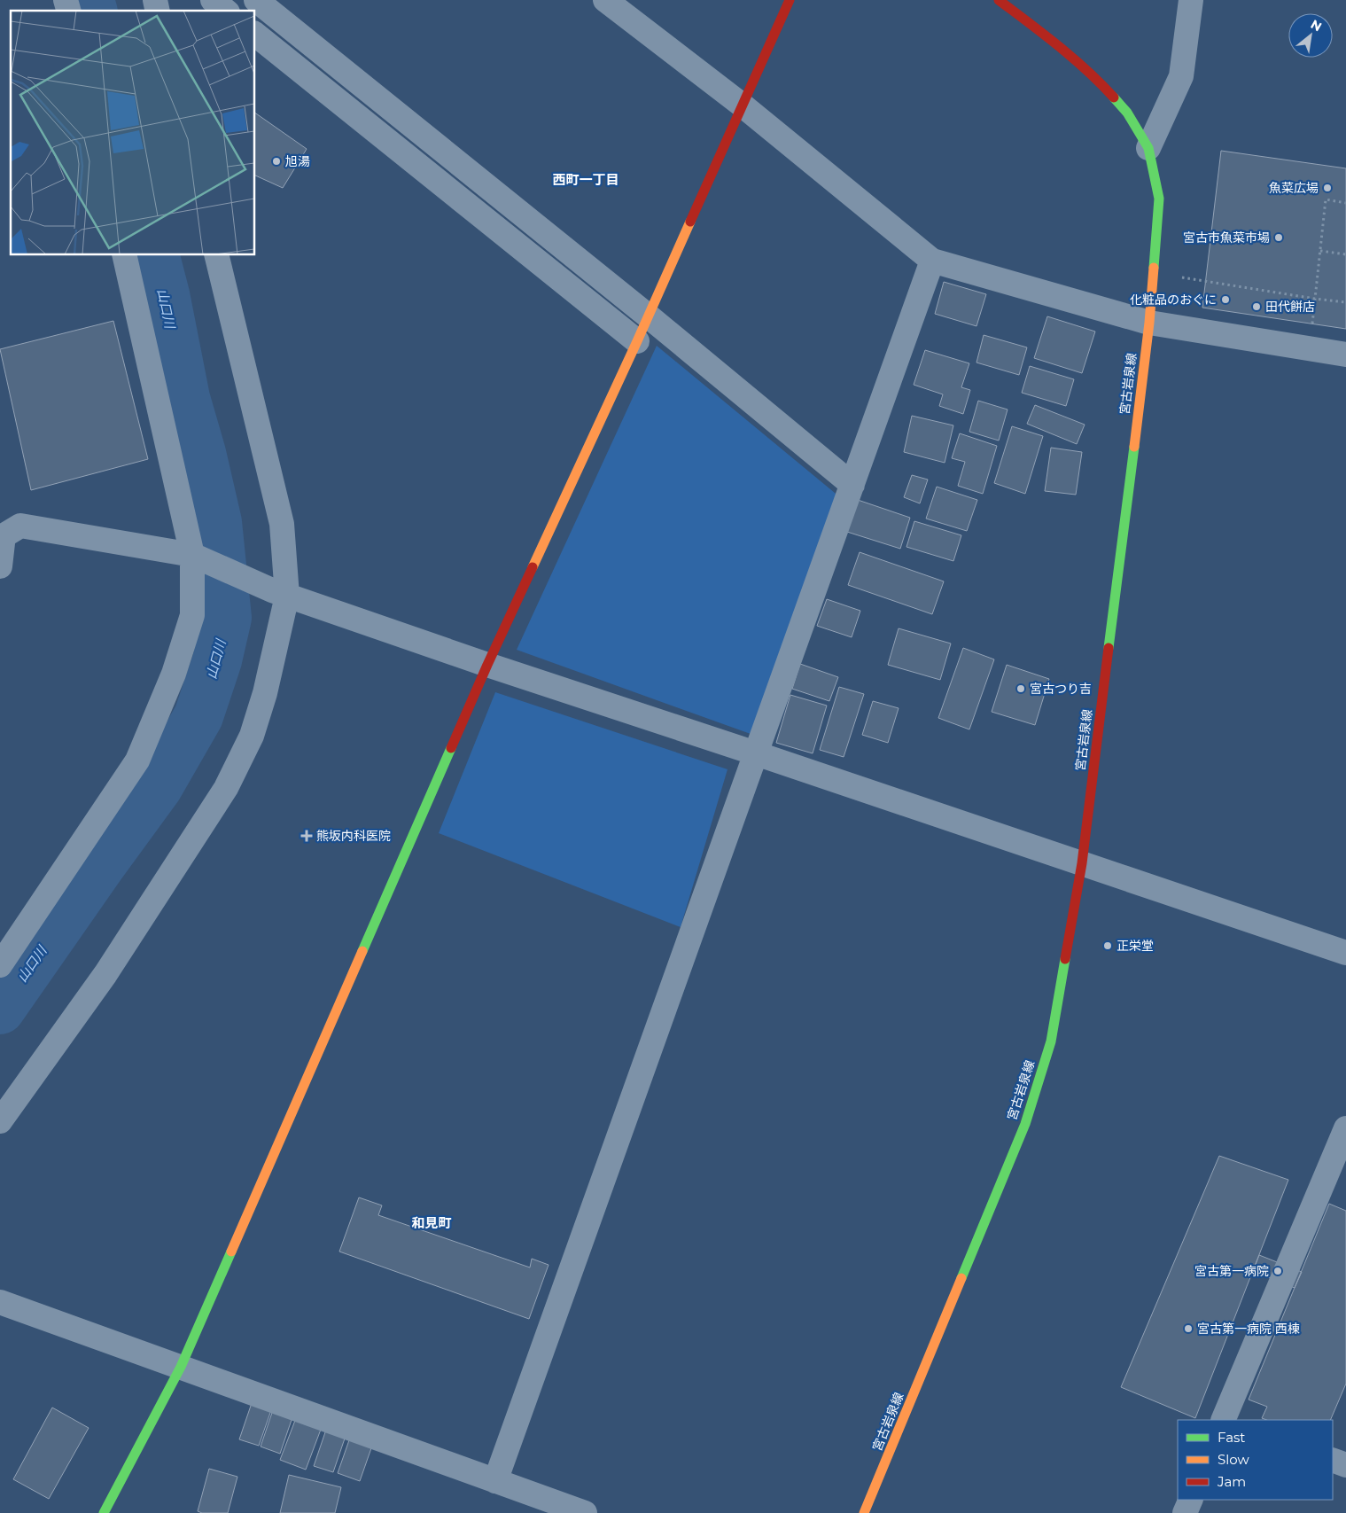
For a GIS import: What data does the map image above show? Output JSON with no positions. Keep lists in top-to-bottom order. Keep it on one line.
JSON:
{"streets":{"street":["宮古岩泉線"]},"districts":["西町一丁目","和見町"],"water":["山口川"],"places":{"other":["旭湯","魚菜広場","宮古市魚菜市場","化粧品のおぐに","田代餅店","宮古つり吉","正栄堂","宮古第一病院","宮古第一病院 西棟"],"health":["熊坂内科医院"]},"legend":["Fast","Slow","Jam"],"north":"top right"}
